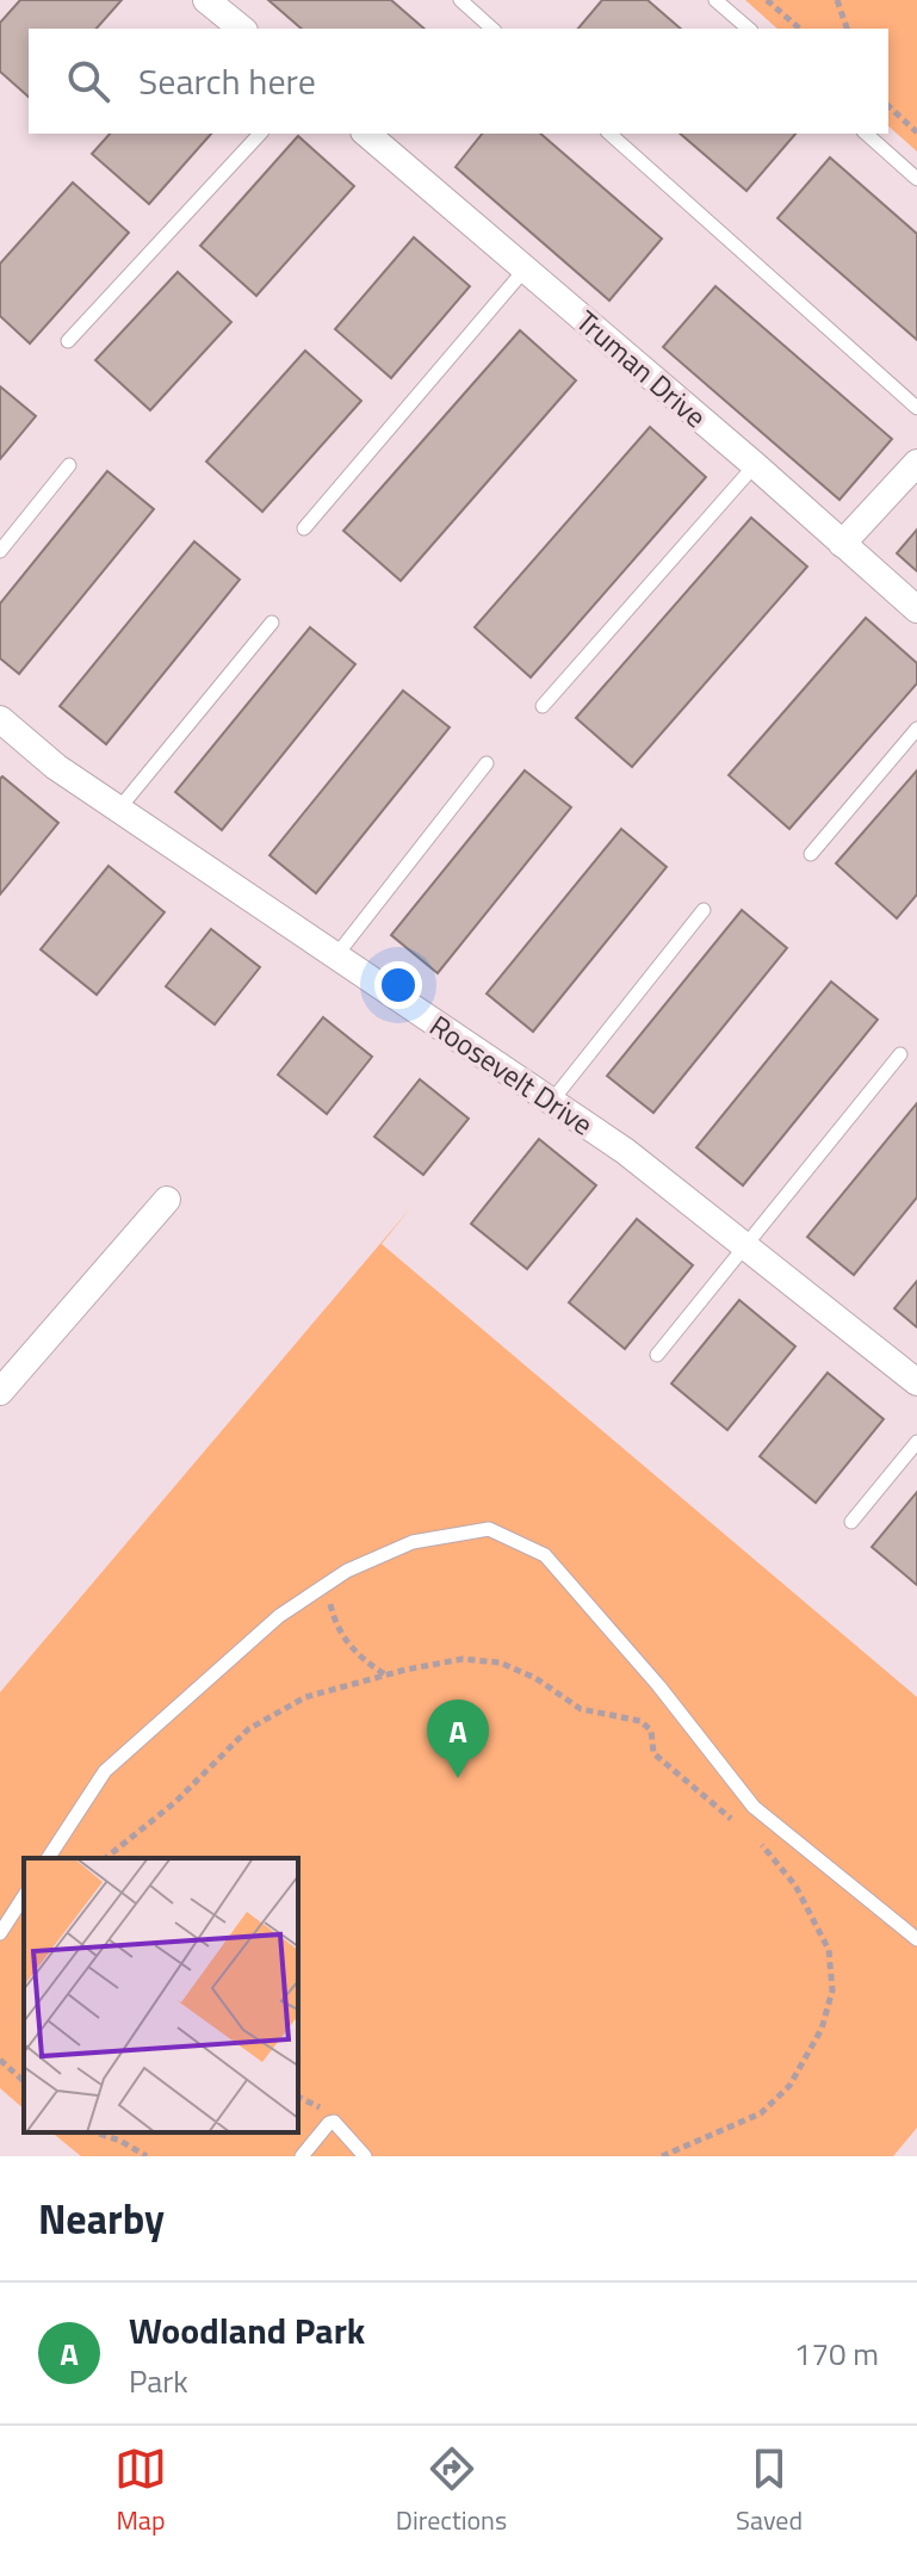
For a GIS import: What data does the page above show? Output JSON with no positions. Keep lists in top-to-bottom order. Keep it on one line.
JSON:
{"streets":{"street":["Truman Drive","Roosevelt Drive"]},"page":{"search":"Search here","pins":"A","heading":"Nearby","list":[{"mark":"A","name":"Woodland Park","note":"Park","value":"170 m"}],"nav":["Map","Directions","Saved"]}}
